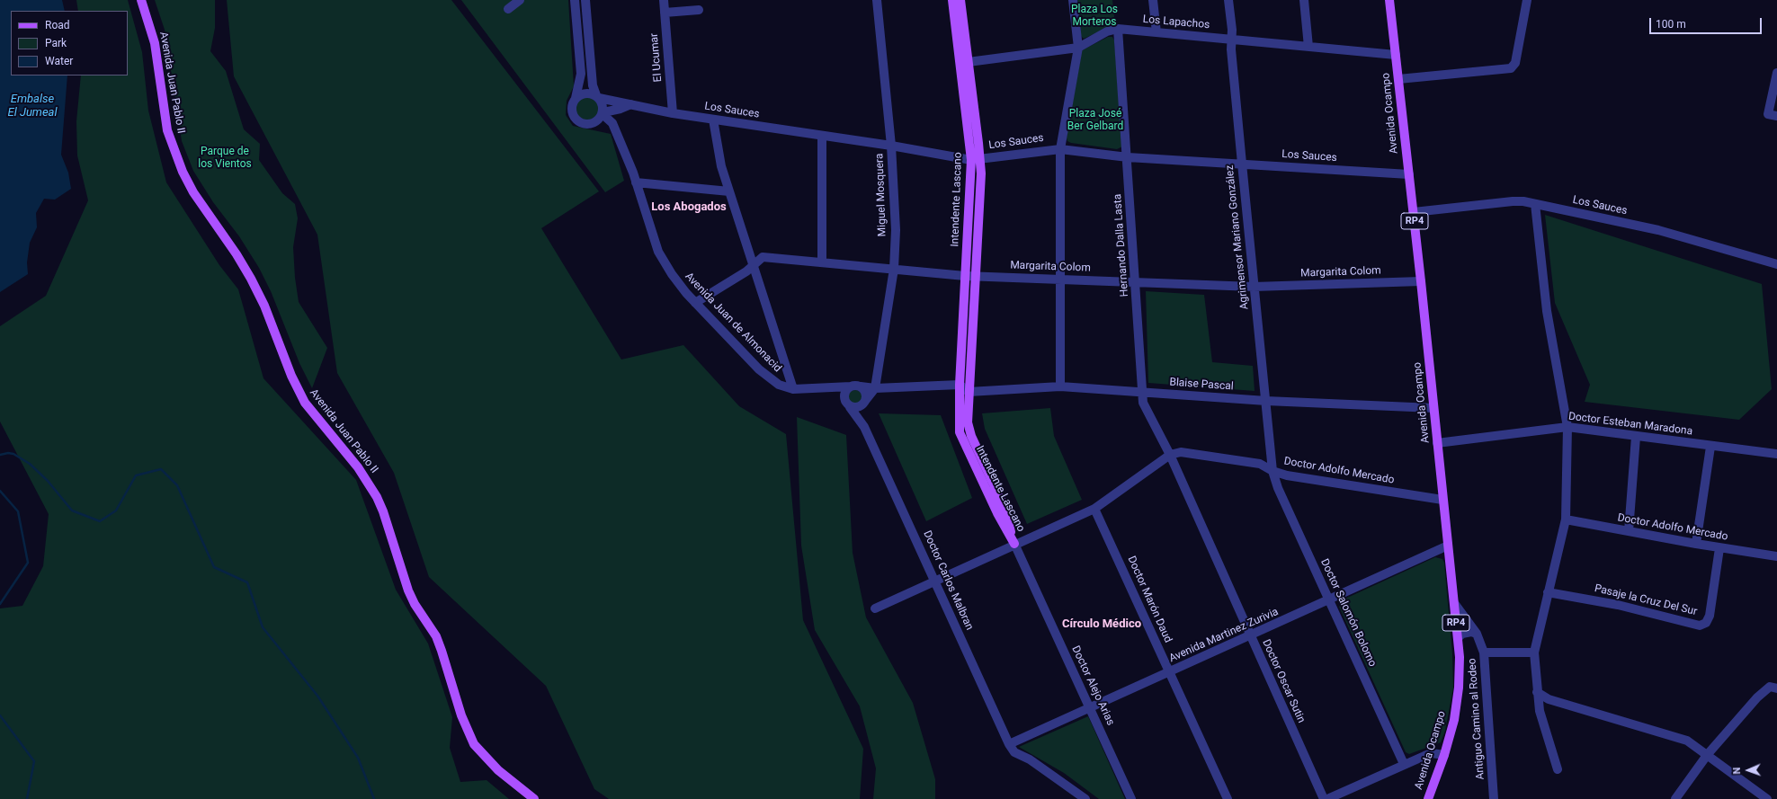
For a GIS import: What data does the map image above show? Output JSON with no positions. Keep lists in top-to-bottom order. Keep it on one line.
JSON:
{"streets":{"main road":["Avenida Juan Pablo II","Avenida Ocampo","Intendente Lascano","RP4"],"street":["Los Lapachos","El Ucumar","Los Sauces","Miguel Mosquera","Agrimensor Mariano González","Hernando Dalla Lasta","Margarita Colom","Avenida Juan de Almonacid","Blaise Pascal","Doctor Esteban Maradona","Doctor Adolfo Mercado","Doctor Carlos Malbran","Doctor Marón Daud","Pasaje la Cruz Del Sur","Doctor Salomón Bolomo","Avenida Martinez Zurivia","Doctor Oscar Sutin","Doctor Alejo Arias","Antiguo Camino al Rodeo"]},"crossings":[["Los Lapachos","Avenida Ocampo"],["Los Lapachos","Intendente Lascano"],["Los Lapachos","Agrimensor Mariano González"],["Los Lapachos","Hernando Dalla Lasta"],["El Ucumar","Los Sauces"],["Los Sauces","Avenida Ocampo"],["Los Sauces","Miguel Mosquera"],["Los Sauces","Intendente Lascano"],["Los Sauces","Agrimensor Mariano González"],["Los Sauces","Hernando Dalla Lasta"],["Los Sauces","Avenida Juan de Almonacid"],["Avenida Ocampo","Margarita Colom"],["Avenida Ocampo","Blaise Pascal"],["Avenida Ocampo","Doctor Esteban Maradona"],["Avenida Ocampo","Doctor Adolfo Mercado"],["Avenida Ocampo","Avenida Martinez Zurivia"],["Avenida Ocampo","Antiguo Camino al Rodeo"],["Miguel Mosquera","Margarita Colom"],["Intendente Lascano","Margarita Colom"],["Intendente Lascano","Blaise Pascal"],["Intendente Lascano","Doctor Alejo Arias"],["Agrimensor Mariano González","Margarita Colom"],["Agrimensor Mariano González","Blaise Pascal"],["Agrimensor Mariano González","Doctor Adolfo Mercado"],["Agrimensor Mariano González","Doctor Salomón Bolomo"],["Hernando Dalla Lasta","Margarita Colom"],["Hernando Dalla Lasta","Blaise Pascal"],["Hernando Dalla Lasta","Doctor Adolfo Mercado"],["Hernando Dalla Lasta","Doctor Oscar Sutin"],["Margarita Colom","Avenida Juan de Almonacid"],["Avenida Juan de Almonacid","Doctor Carlos Malbran"],["Doctor Adolfo Mercado","Pasaje la Cruz Del Sur"],["Doctor Adolfo Mercado","Doctor Salomón Bolomo"],["Doctor Adolfo Mercado","Doctor Oscar Sutin"],["Doctor Carlos Malbran","Avenida Martinez Zurivia"],["Doctor Marón Daud","Avenida Martinez Zurivia"],["Doctor Salomón Bolomo","Avenida Martinez Zurivia"],["Avenida Martinez Zurivia","Doctor Oscar Sutin"],["Avenida Martinez Zurivia","Doctor Alejo Arias"]],"districts":["Los Abogados","Círculo Médico"],"water":["Embalse El Jumeal"],"parks":["Plaza Los Morteros","Plaza José Ber Gelbard","Parque de los Vientos"],"legend":["Road","Park","Water"],"scale_bar":"100 m","north":"left"}
